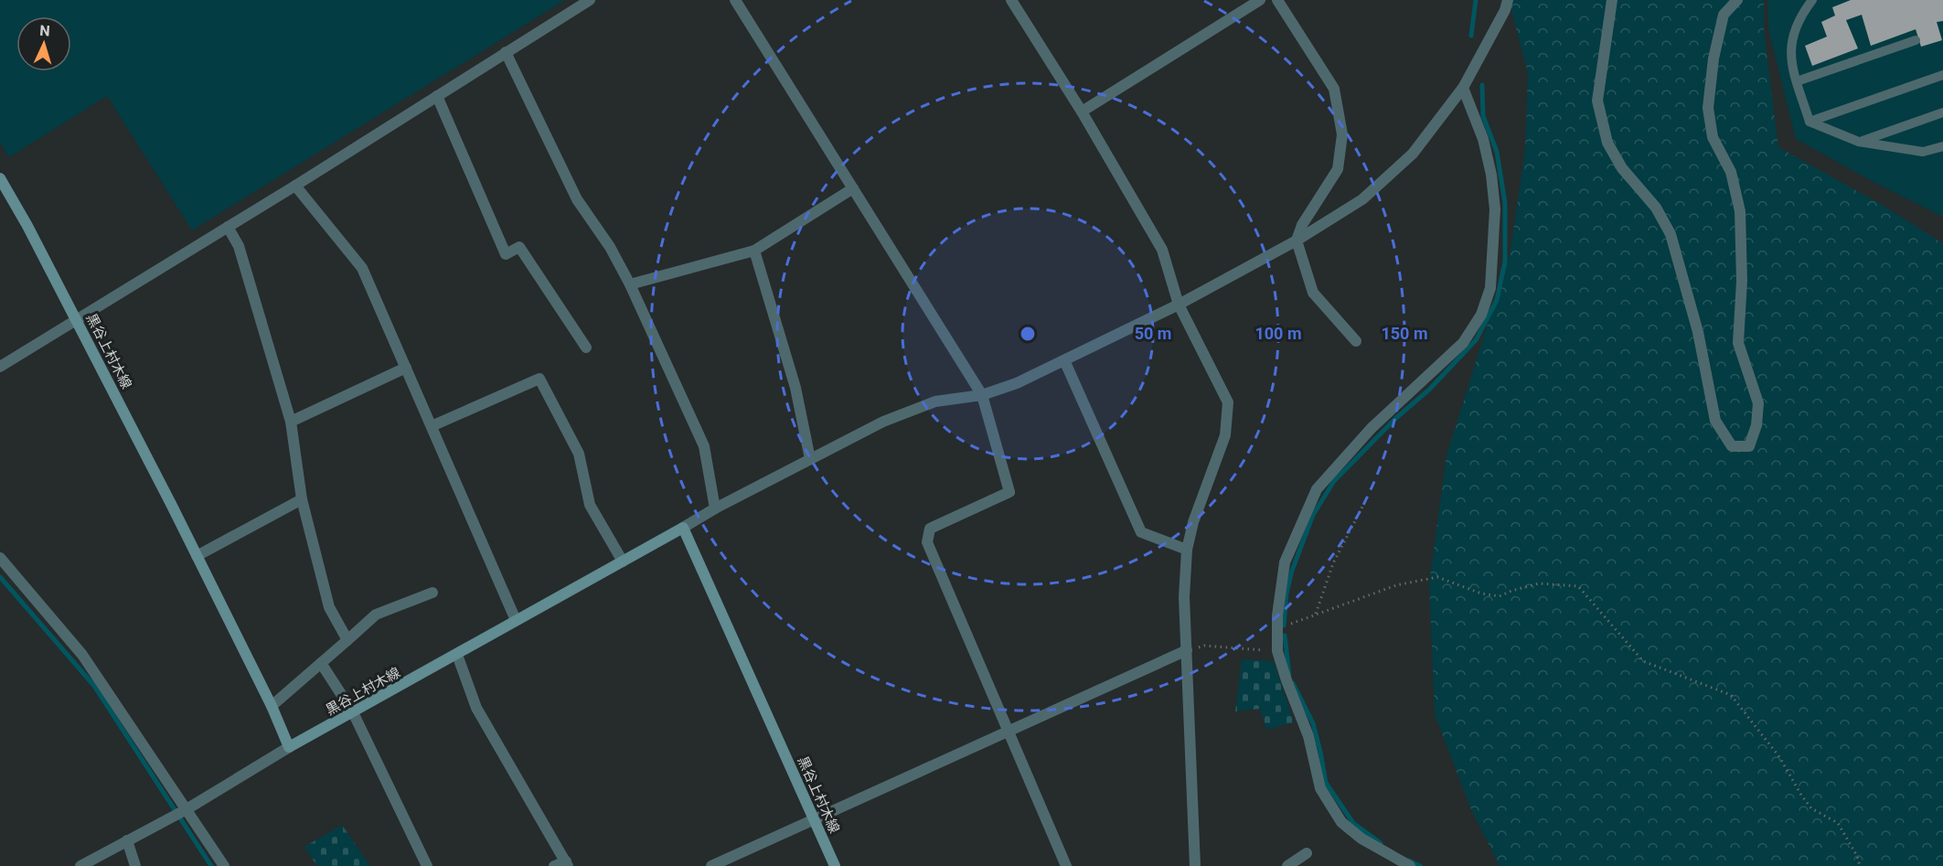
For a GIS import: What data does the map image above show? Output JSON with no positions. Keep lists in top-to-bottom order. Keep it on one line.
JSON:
{"streets":{"main road":["黒谷上村木線"]},"north":"top","rings":["50 m","100 m","150 m"]}
